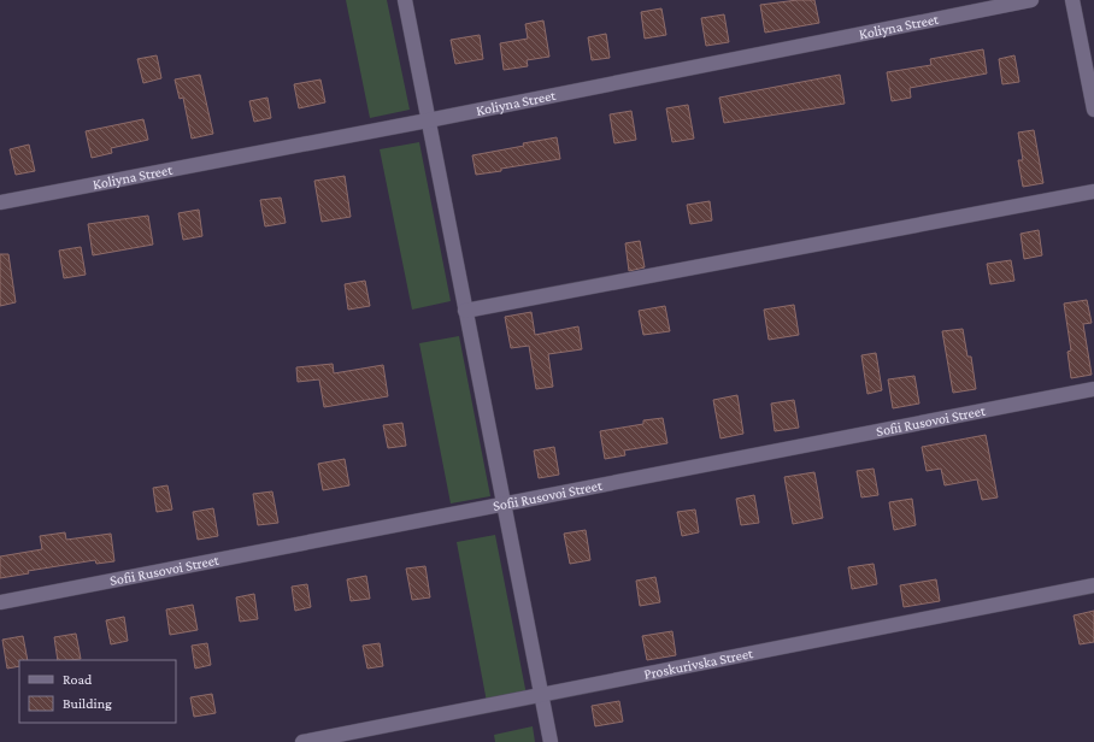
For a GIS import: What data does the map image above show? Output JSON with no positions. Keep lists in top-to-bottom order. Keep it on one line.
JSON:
{"streets":{"street":["Koliyna Street","Sofii Rusovoi Street","Proskurivska Street"]},"legend":["Road","Building"]}
